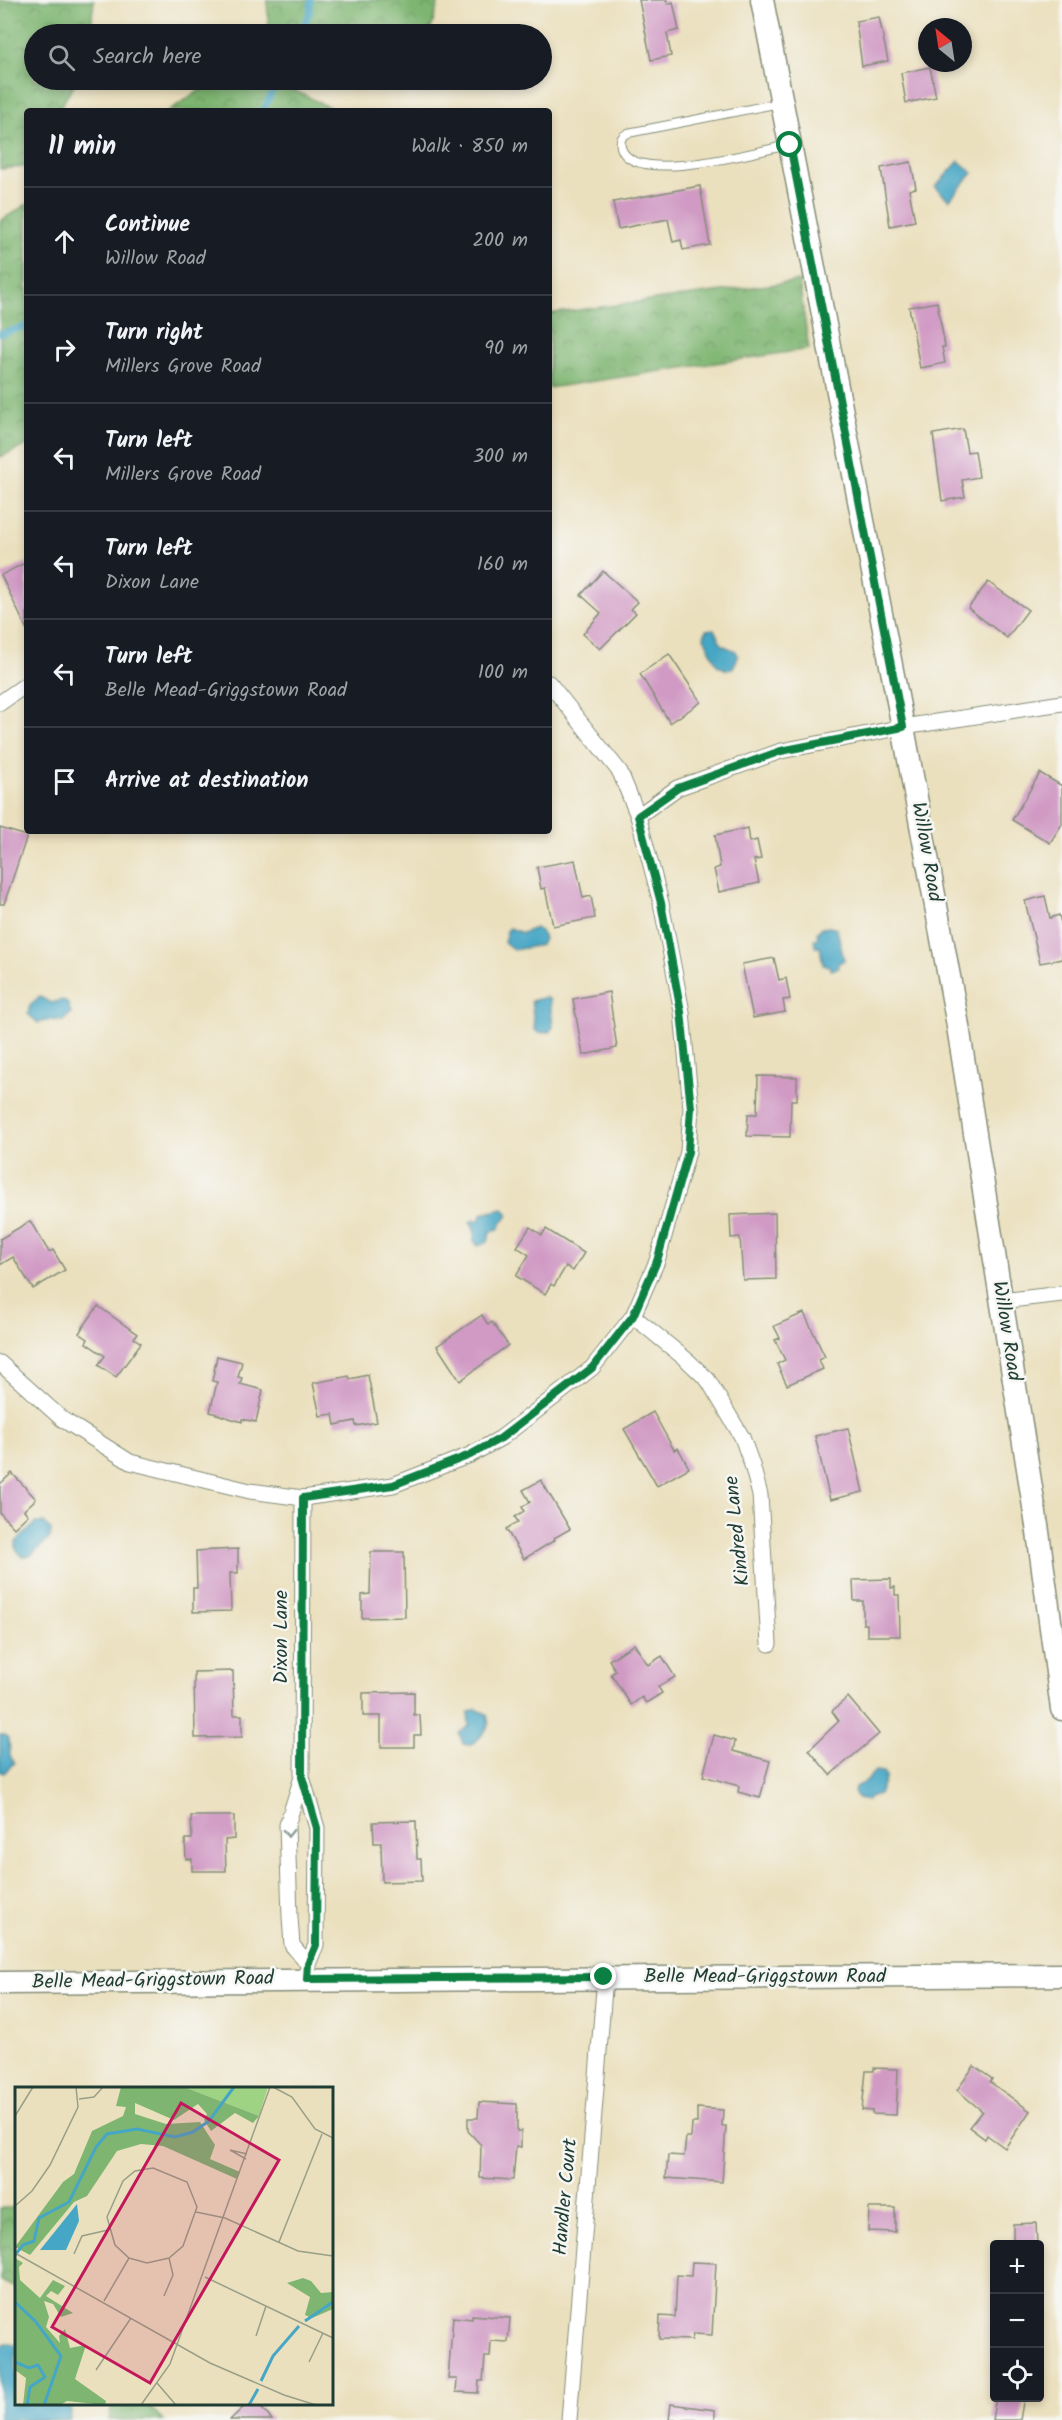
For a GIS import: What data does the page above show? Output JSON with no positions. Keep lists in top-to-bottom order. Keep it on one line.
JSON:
{"streets":{"street":["Willow Road","Kindred Lane","Dixon Lane","Belle Mead-Griggstown Road","Handler Court"]},"crossings":[["Dixon Lane","Belle Mead-Griggstown Road"],["Belle Mead-Griggstown Road","Handler Court"]],"north":"top left","page":{"search":"Search here","heading":["11 min","Walk · 850 m"],"list":[["Continue","Willow Road","200 m"],["Turn right","Millers Grove Road","90 m"],["Turn left","Millers Grove Road","300 m"],["Turn left","Dixon Lane","160 m"],["Turn left","Belle Mead-Griggstown Road","100 m"],"Arrive at destination"],"map_buttons":["+","−"]}}
